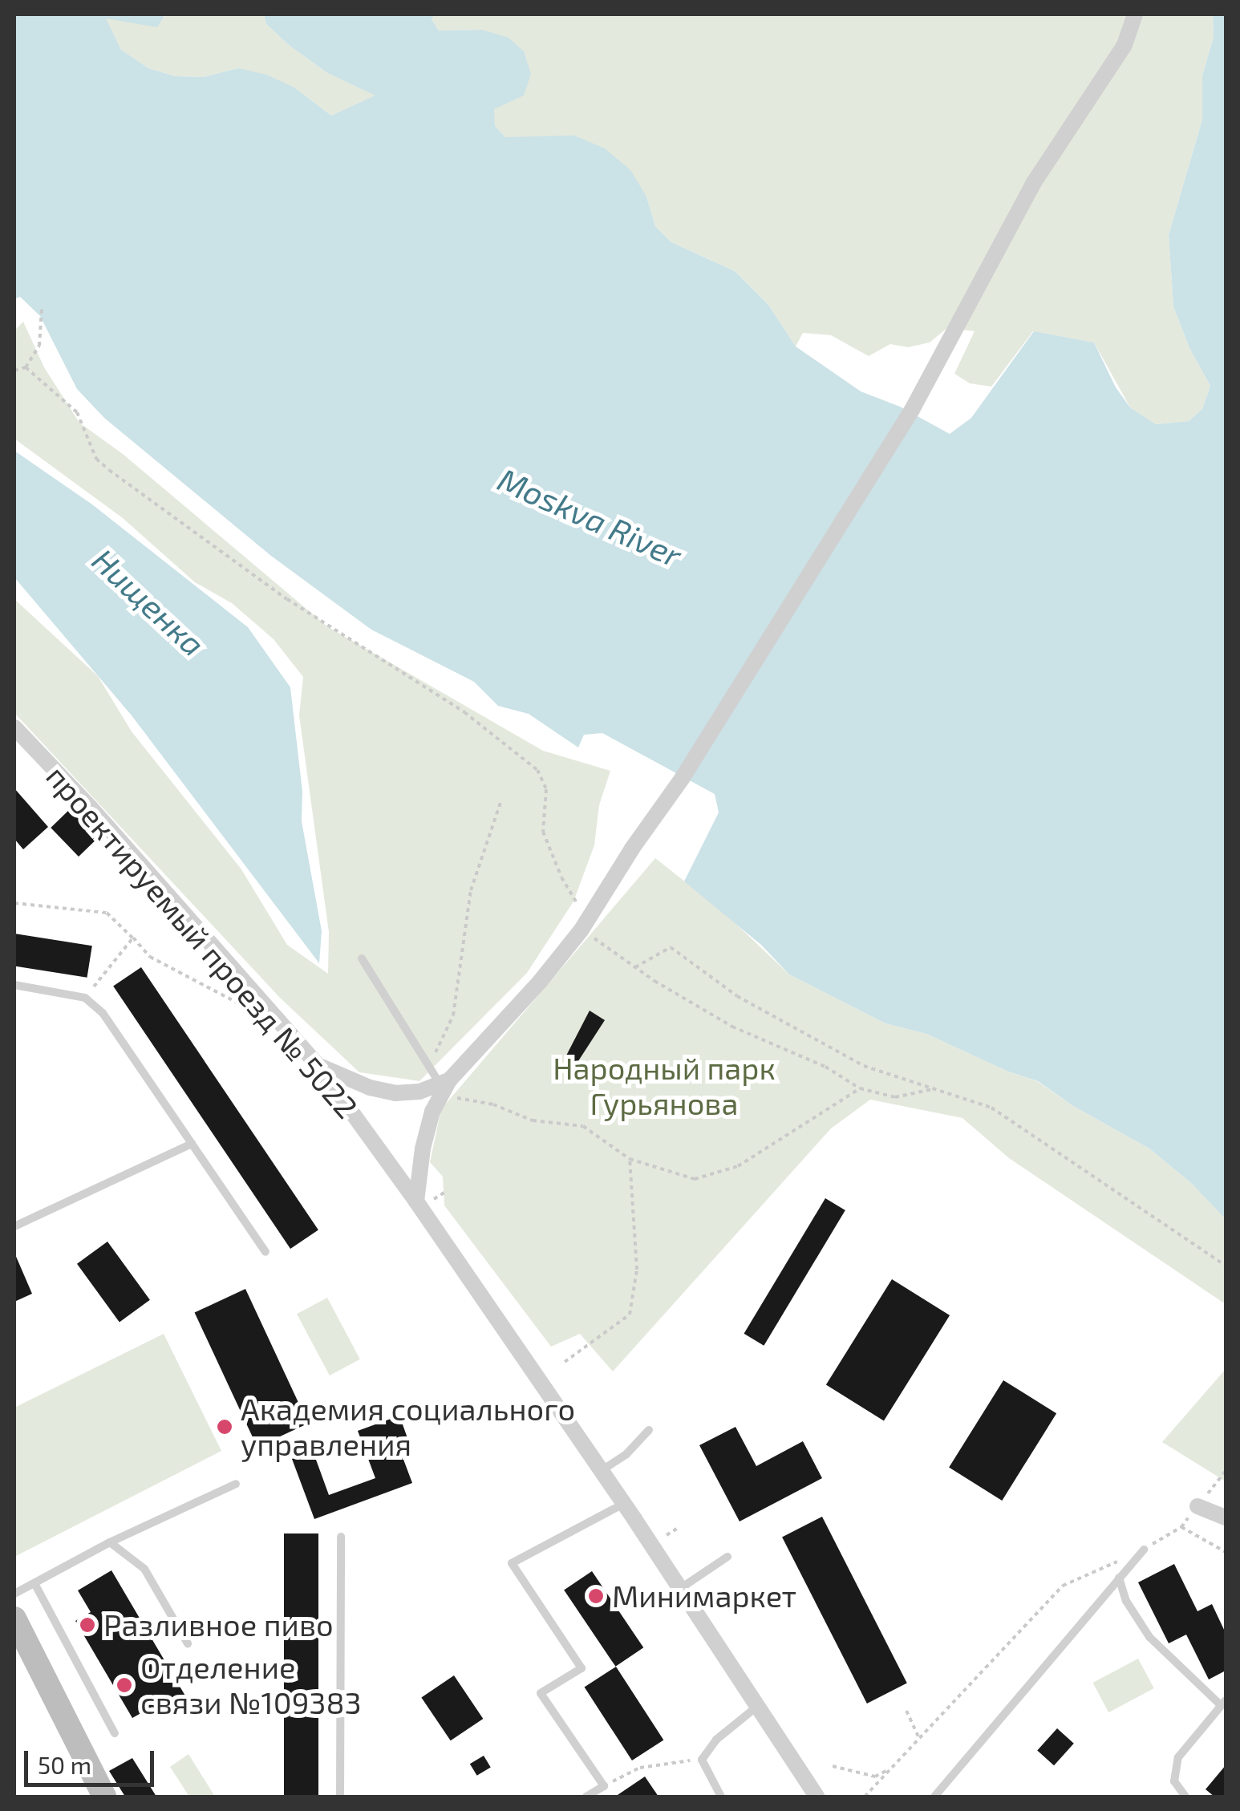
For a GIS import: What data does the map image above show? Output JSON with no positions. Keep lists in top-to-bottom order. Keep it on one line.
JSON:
{"streets":{"street":["проектируемый проезд № 5022"]},"water":["Moskva River","Нищенка"],"parks":["Народный парк Гурьянова"],"places":["Академия социального управления","Минимаркет","Разливное пиво","Отделение связи №109383"],"scale_bar":"50 m"}
